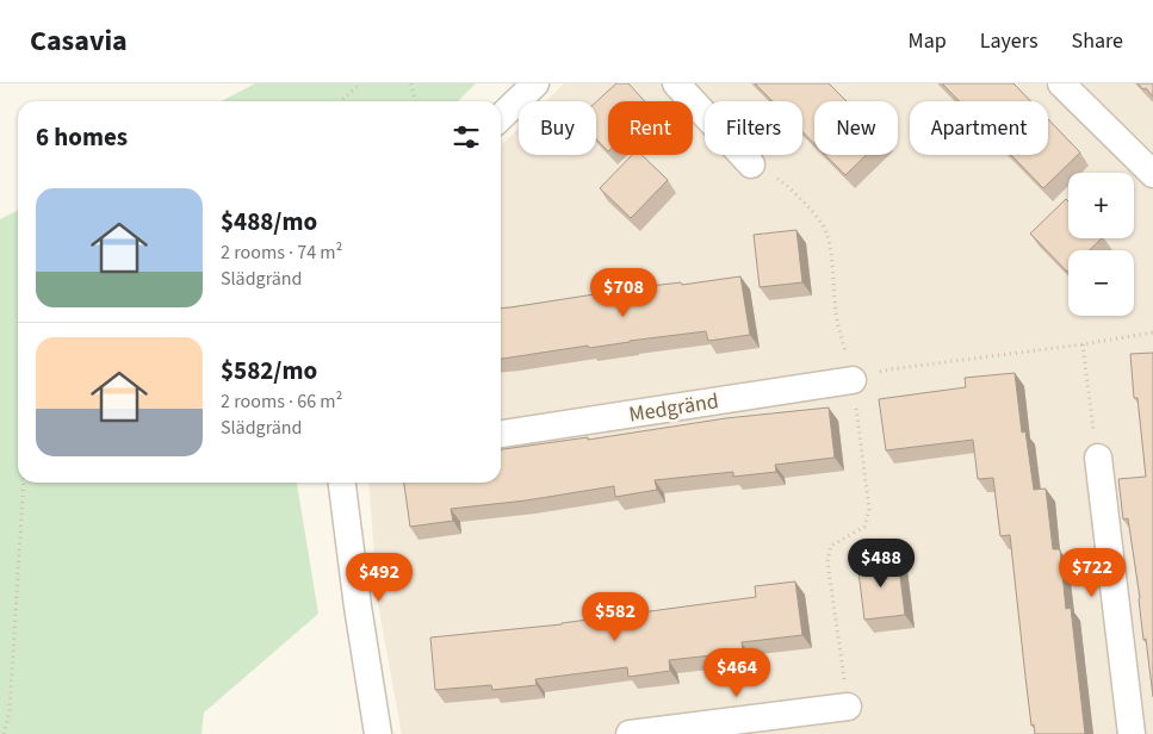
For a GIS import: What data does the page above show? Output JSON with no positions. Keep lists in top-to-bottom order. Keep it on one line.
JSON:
{"streets":{"street":["Medgränd"]},"page":{"header":"Casavia","nav":["Map","Layers","Share"],"chip":["Buy","Rent","Filters","New","Apartment"],"heading":"6 homes","map_buttons":["+","−"],"list":[{"name":"$488/mo","note":"2 rooms · 74 m² · Slädgränd"},{"name":"$582/mo","note":"2 rooms · 66 m² · Slädgränd"}],"price":["$708","$488","$722","$492","$582","$464"]}}
